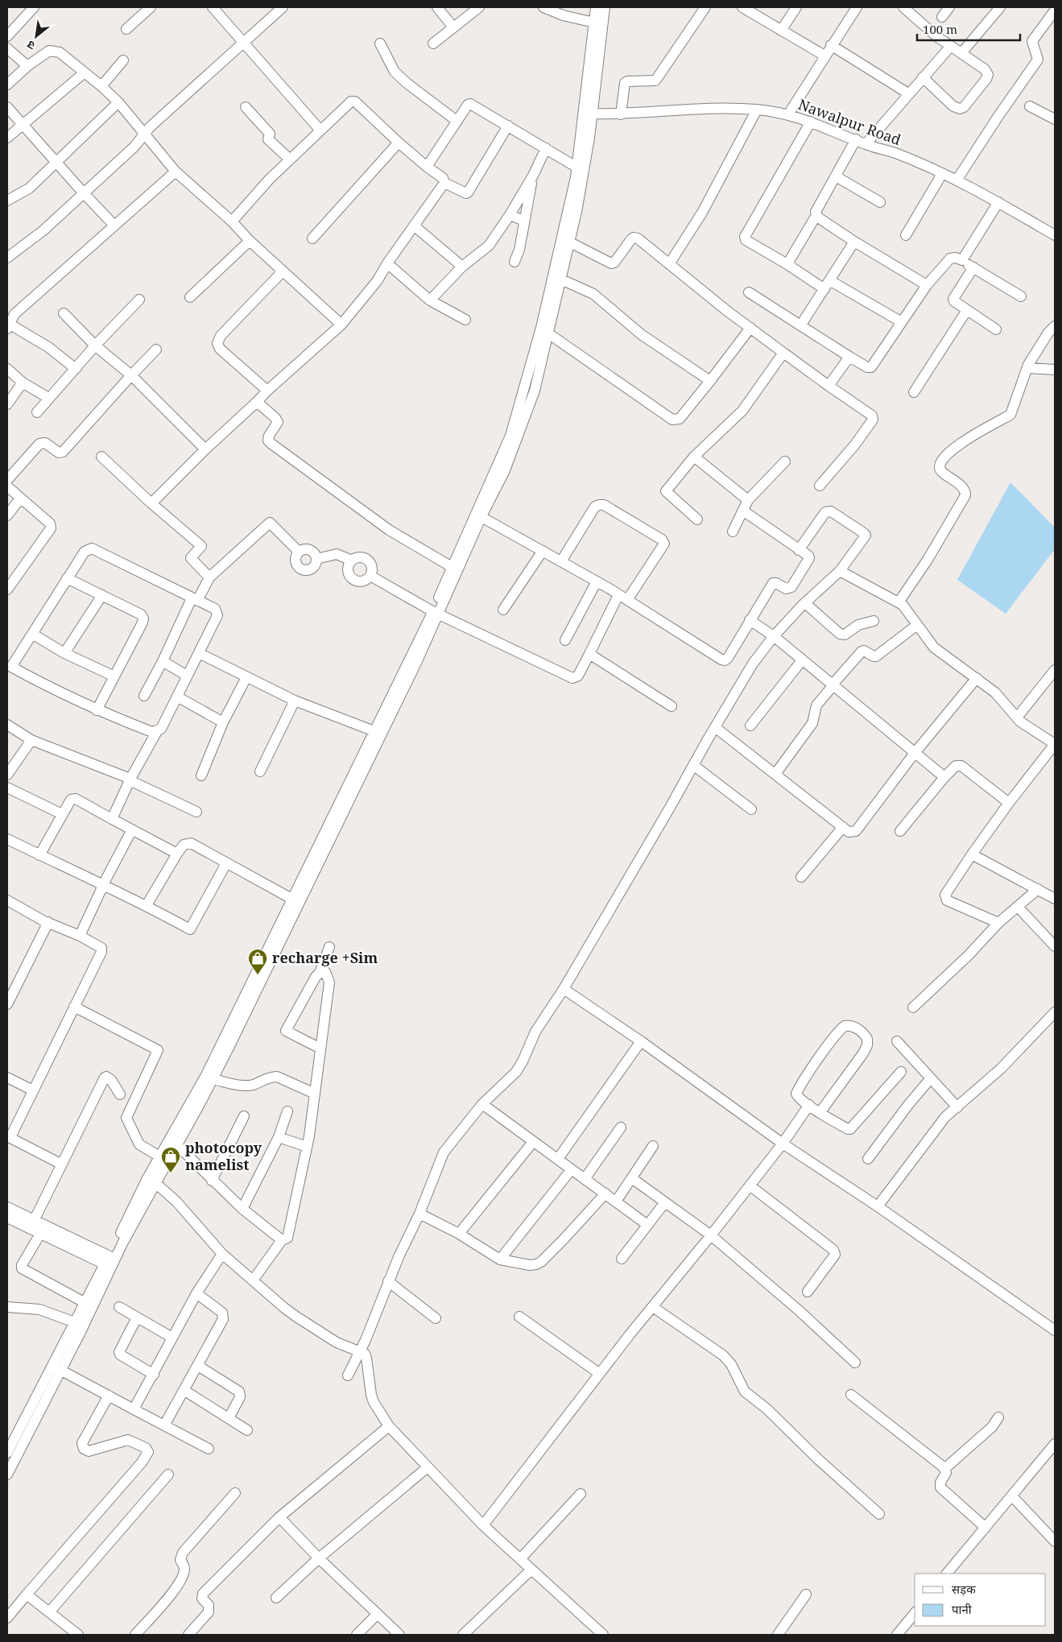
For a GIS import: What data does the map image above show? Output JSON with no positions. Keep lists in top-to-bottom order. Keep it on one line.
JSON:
{"streets":{"street":["Nawalpur Road"]},"places":{"shop":["recharge +Sim","photocopy namelist"]},"legend":["सड़क","पानी"],"scale_bar":"100 m","north":"bottom left"}
